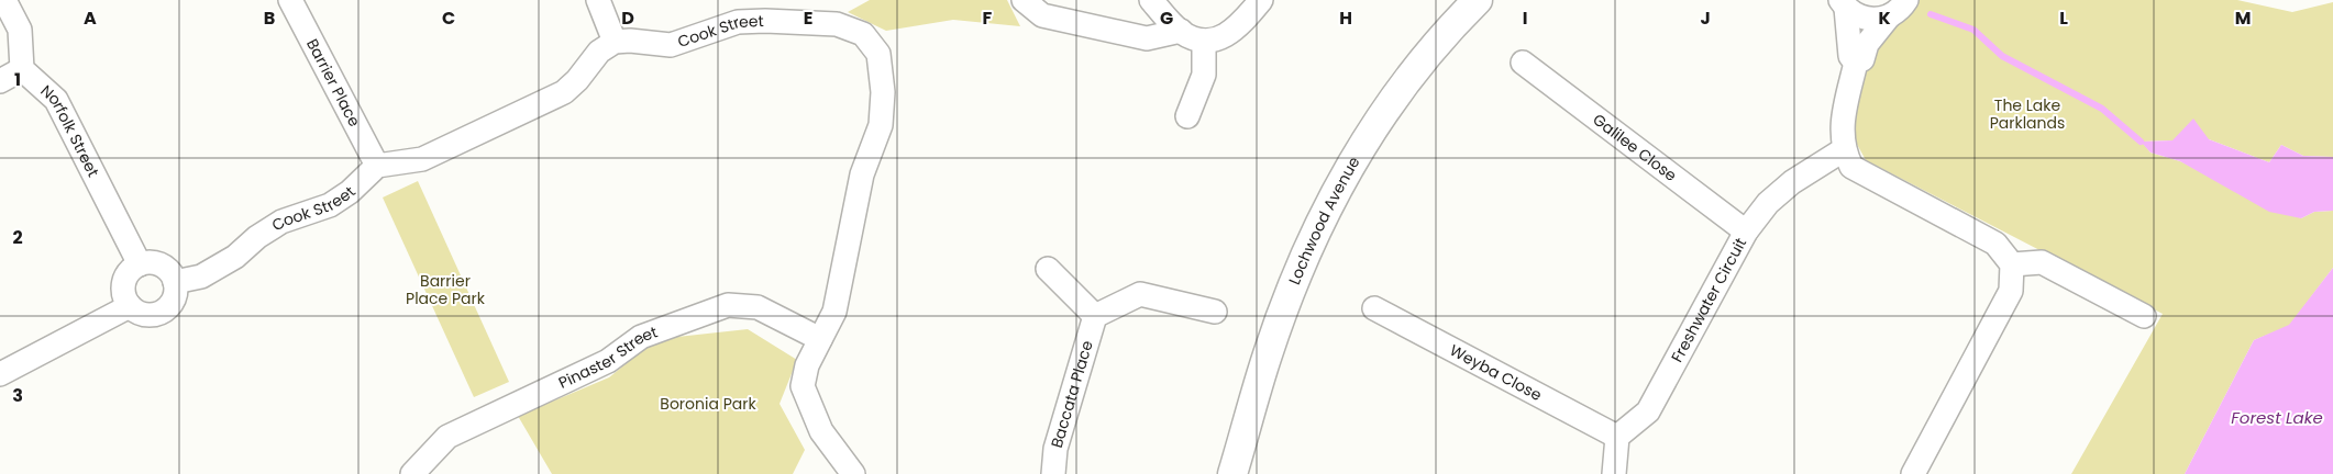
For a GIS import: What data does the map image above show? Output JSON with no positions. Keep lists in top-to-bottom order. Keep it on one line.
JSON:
{"streets":{"street":["Cook Street","Barrier Place","Norfolk Street","Galilee Close","Lochwood Avenue","Freshwater Circuit","Pinaster Street","Weyba Close","Baccata Place"]},"crossings":[["Cook Street","Barrier Place"],["Cook Street","Norfolk Street"],["Cook Street","Pinaster Street"],["Galilee Close","Freshwater Circuit"],["Freshwater Circuit","Weyba Close"]],"water":["Forest Lake"],"parks":["The Lake Parklands","Barrier Place Park","Boronia Park"],"grid":{"columns":["A","B","C","D","E","F","G","H","I","J","K","L","M"],"rows":["1","2","3"]}}
